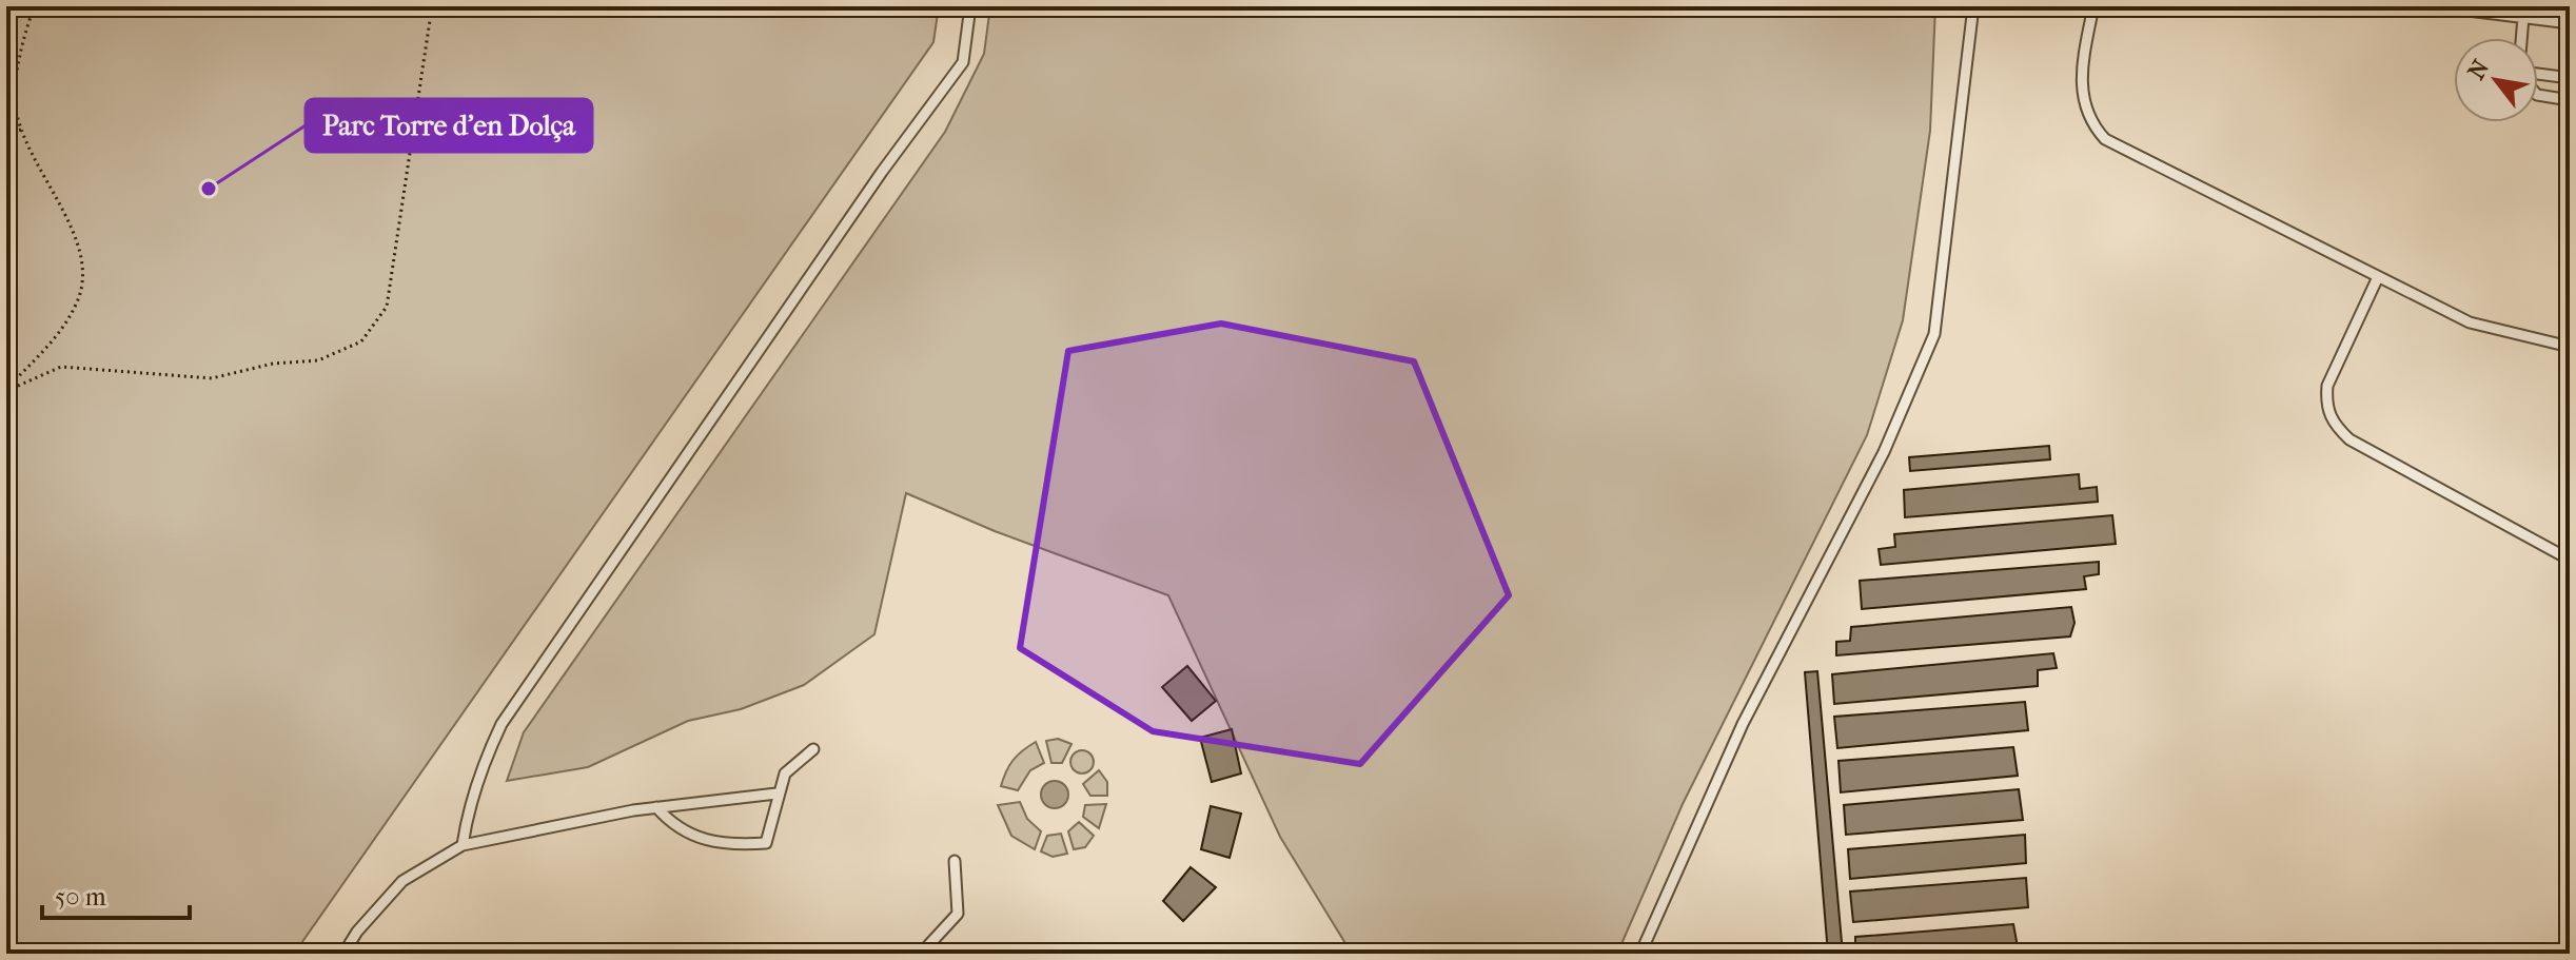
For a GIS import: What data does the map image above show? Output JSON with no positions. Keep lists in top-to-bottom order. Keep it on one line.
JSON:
{"places":["Parc Torre d'en Dolça"],"scale_bar":"50 m","north":"top left"}
